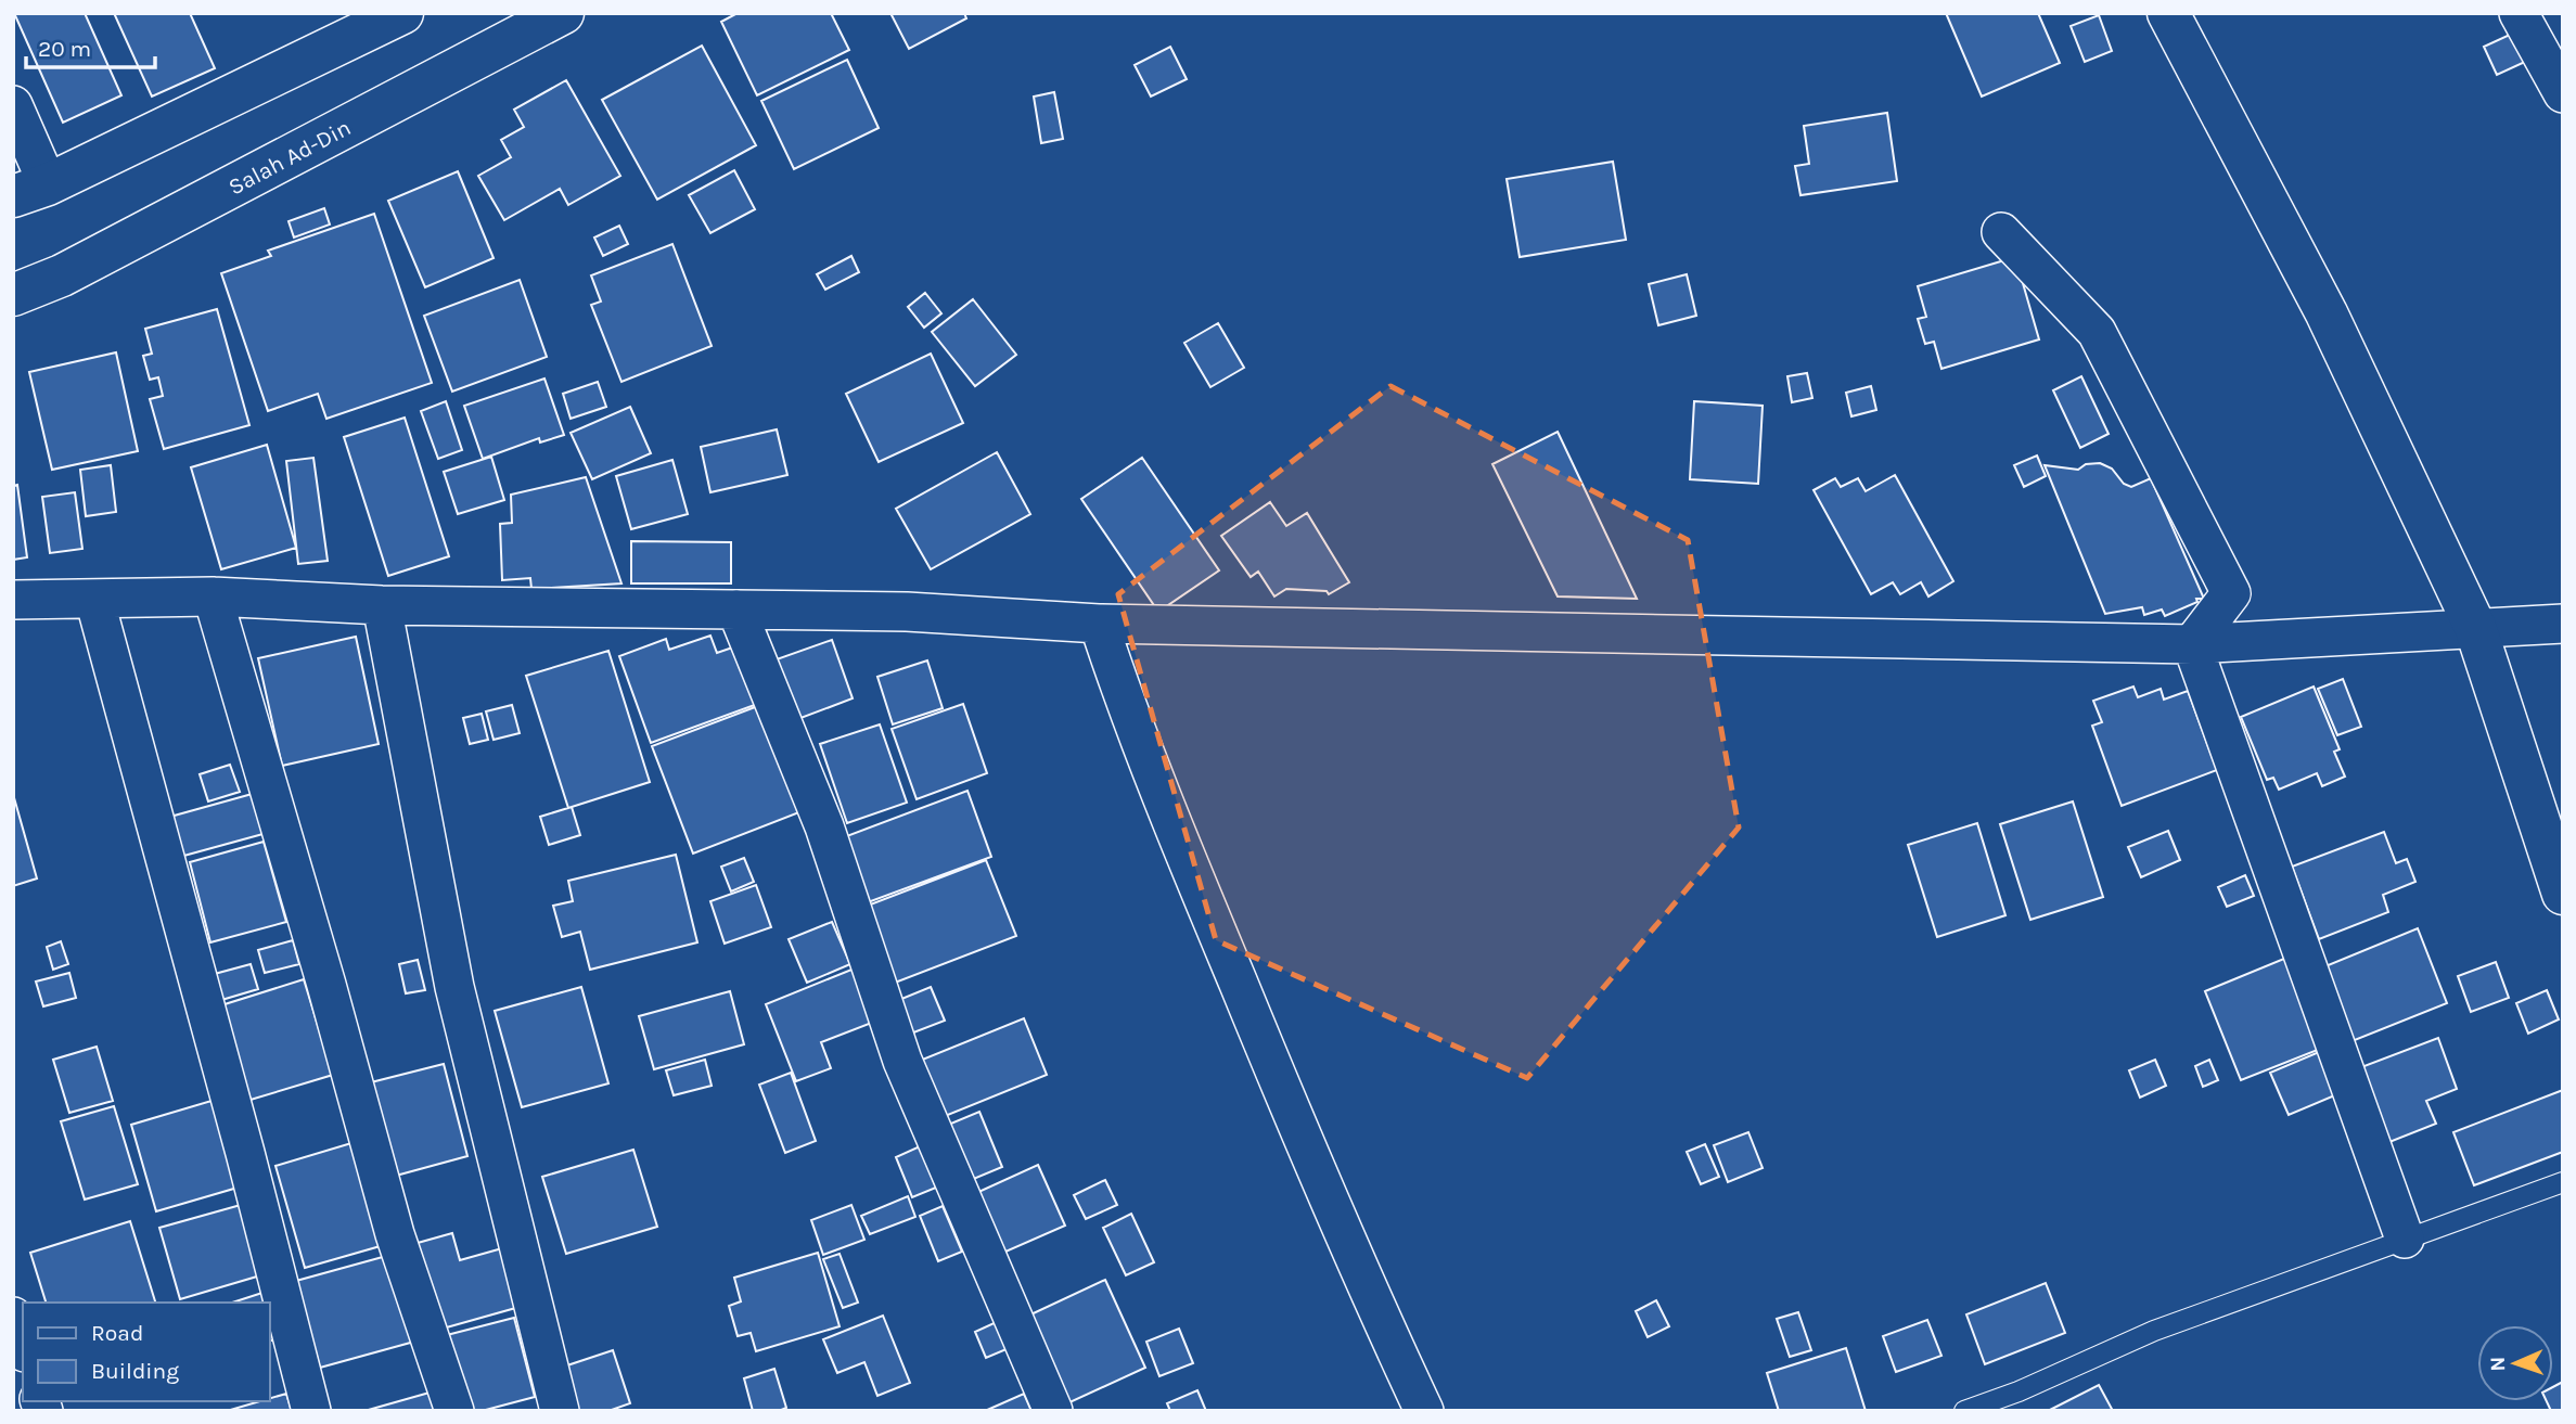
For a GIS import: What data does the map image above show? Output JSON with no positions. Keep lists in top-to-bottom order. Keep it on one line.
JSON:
{"streets":{"main road":["Salah Ad-Din"]},"legend":["Road","Building"],"scale_bar":"20 m","north":"left"}
